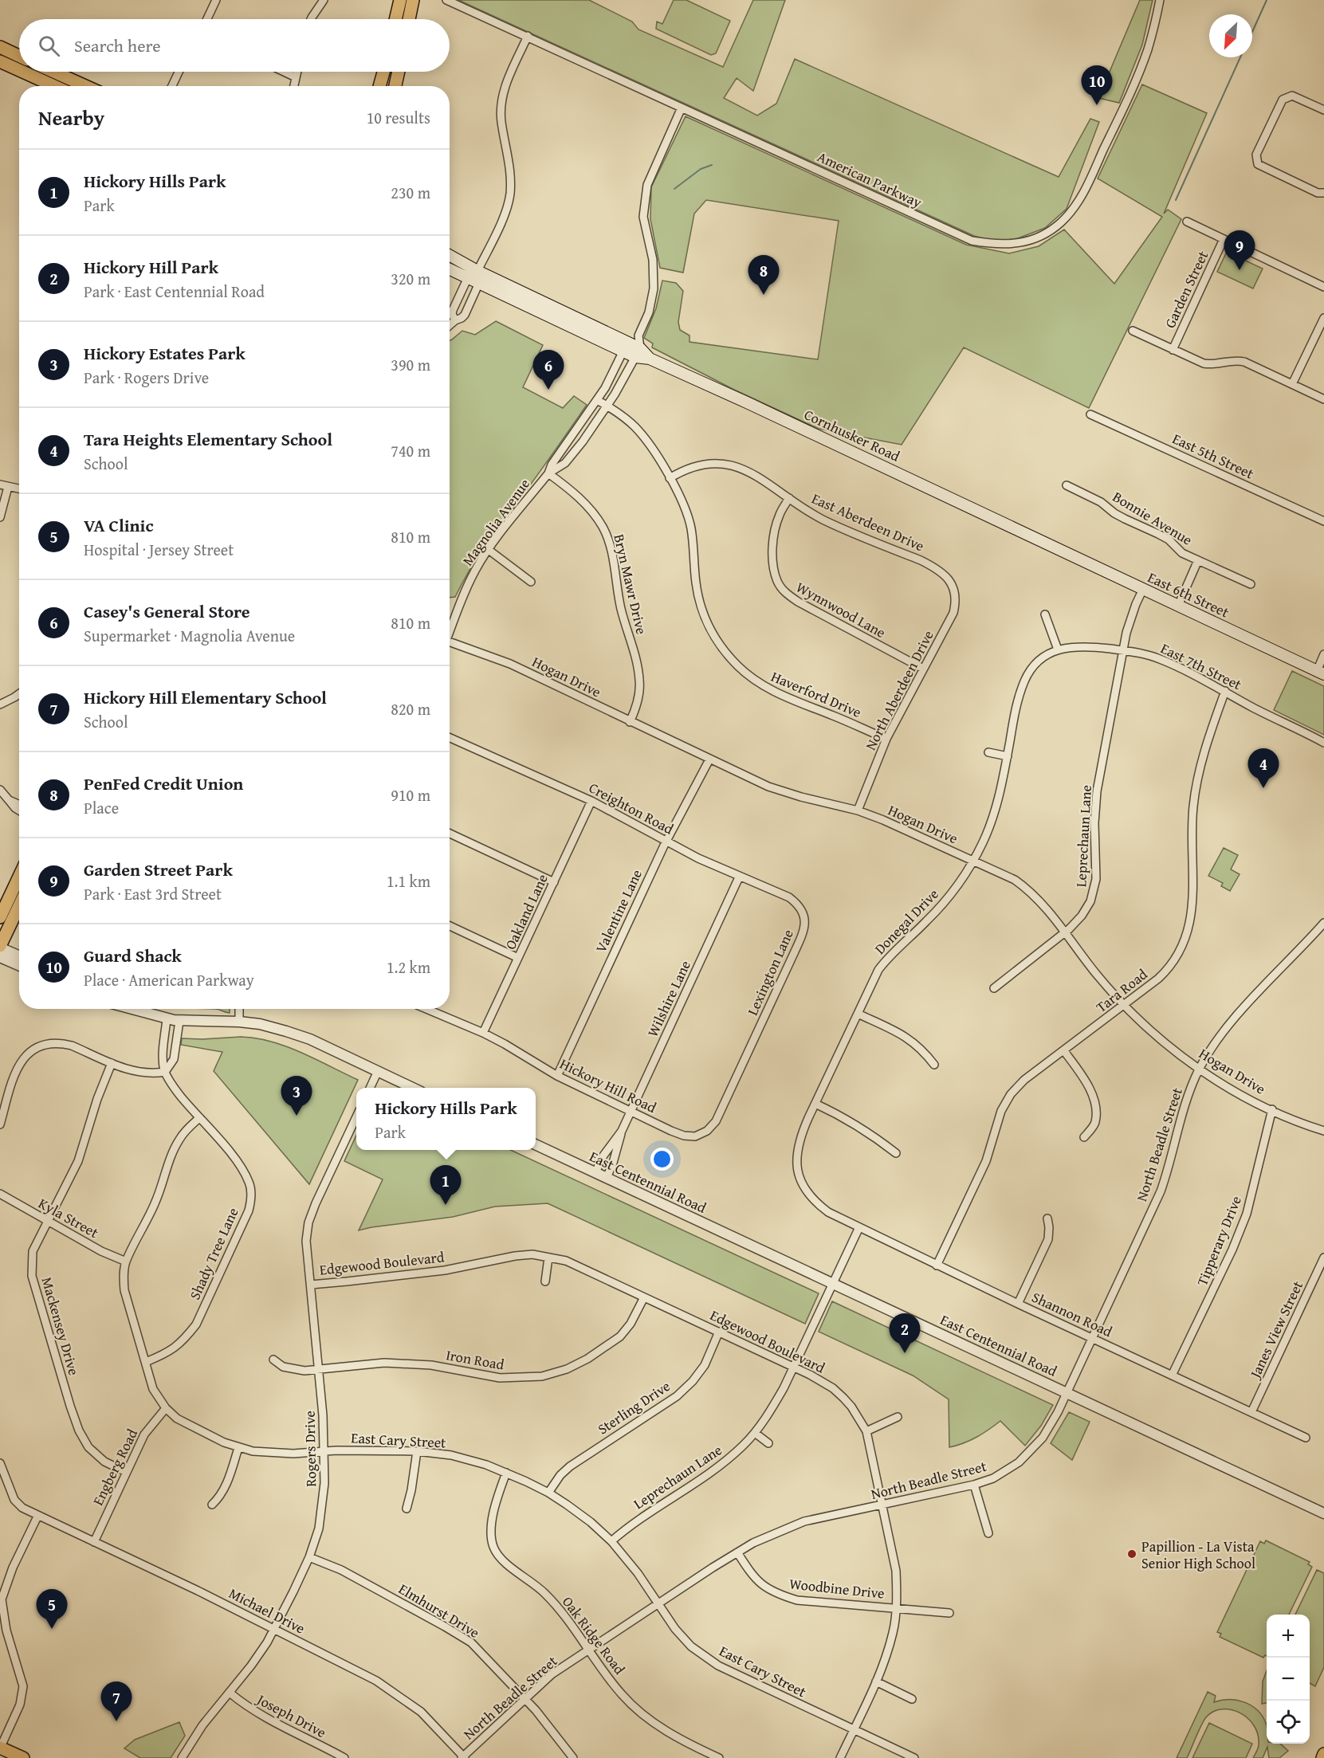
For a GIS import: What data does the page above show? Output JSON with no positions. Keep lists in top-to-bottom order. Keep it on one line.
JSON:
{"streets":{"main road":["Cornhusker Road","East 6th Street"],"street":["American Parkway","Garden Street","East 5th Street","Bonnie Avenue","Magnolia Avenue","East Aberdeen Drive","Bryn Mawr Drive","Wynnwood Lane","East 7th Street","Hogan Drive","North Aberdeen Drive","Haverford Drive","Creighton Road","Leprechaun Lane","Valentine Lane","Oakland Lane","Donegal Drive","Lexington Lane","Tara Road","Wilshire Lane","Hickory Hill Road","North Beadle Street","East Centennial Road","Kyla Street","Tipperary Drive","Shady Tree Lane","Edgewood Boulevard","Shannon Road","Mackensey Drive","Janes View Street","Iron Road","Sterling Drive","East Cary Street","Rogers Drive","Engberg Road","Woodbine Drive","Michael Drive","Elmhurst Drive","Oak Ridge Road","Joseph Drive"]},"crossings":[["Cornhusker Road","Magnolia Avenue"],["Cornhusker Road","East 6th Street"],["Magnolia Avenue","Bryn Mawr Drive"],["Magnolia Avenue","Haverford Drive"],["East Aberdeen Drive","Wynnwood Lane"],["East Aberdeen Drive","North Aberdeen Drive"],["East Aberdeen Drive","Haverford Drive"],["Bryn Mawr Drive","Hogan Drive"],["East 6th Street","Leprechaun Lane"],["Wynnwood Lane","North Aberdeen Drive"],["East 7th Street","Leprechaun Lane"],["East 7th Street","Donegal Drive"],["East 7th Street","Tara Road"],["Hogan Drive","North Aberdeen Drive"],["Hogan Drive","Leprechaun Lane"],["Hogan Drive","Valentine Lane"],["Hogan Drive","Donegal Drive"],["Hogan Drive","Tara Road"],["Hogan Drive","North Beadle Street"],["Hogan Drive","Tipperary Drive"],["North Aberdeen Drive","Haverford Drive"],["Creighton Road","Valentine Lane"],["Creighton Road","Oakland Lane"],["Creighton Road","Lexington Lane"],["Creighton Road","Wilshire Lane"],["Leprechaun Lane","East Centennial Road"],["Leprechaun Lane","Edgewood Boulevard"],["Leprechaun Lane","Shannon Road"],["Leprechaun Lane","East Cary Street"],["Valentine Lane","Hickory Hill Road"],["Oakland Lane","Hickory Hill Road"],["Donegal Drive","Shannon Road"],["Lexington Lane","Hickory Hill Road"],["Tara Road","Shannon Road"],["Wilshire Lane","Hickory Hill Road"],["Wilshire Lane","East Centennial Road"],["North Beadle Street","East Centennial Road"],["North Beadle Street","Edgewood Boulevard"],["North Beadle Street","Shannon Road"],["North Beadle Street","East Cary Street"],["North Beadle Street","Woodbine Drive"],["North Beadle Street","Michael Drive"],["North Beadle Street","Elmhurst Drive"],["North Beadle Street","Oak Ridge Road"],["Kyla Street","Mackensey Drive"],["Kyla Street","East Cary Street"],["Tipperary Drive","Shannon Road"],["Shady Tree Lane","East Cary Street"],["Edgewood Boulevard","Iron Road"],["Edgewood Boulevard","Sterling Drive"],["Edgewood Boulevard","East Cary Street"],["Edgewood Boulevard","Rogers Drive"],["Edgewood Boulevard","Woodbine Drive"],["Shannon Road","Janes View Street"],["Mackensey Drive","Engberg Road"],["Iron Road","Rogers Drive"],["Sterling Drive","East Cary Street"],["East Cary Street","Rogers Drive"],["East Cary Street","Engberg Road"],["East Cary Street","Oak Ridge Road"],["Rogers Drive","Michael Drive"],["Rogers Drive","Elmhurst Drive"],["Rogers Drive","Joseph Drive"],["Engberg Road","Michael Drive"]],"places":["Papillion - La Vista Senior High School"],"north":"bottom left","page":{"search":"Search here","pins":["10","9","8","6","4","3","1","2","5","7"],"heading":["Nearby","10 results"],"list":[{"mark":"1","name":"Hickory Hills Park","note":"Park","value":"230 m"},{"mark":"2","name":"Hickory Hill Park","note":"Park · East Centennial Road","value":"320 m"},{"mark":"3","name":"Hickory Estates Park","note":"Park · Rogers Drive","value":"390 m"},{"mark":"4","name":"Tara Heights Elementary School","note":"School","value":"740 m"},{"mark":"5","name":"VA Clinic","note":"Hospital · Jersey Street","value":"810 m"},{"mark":"6","name":"Casey's General Store","note":"Supermarket · Magnolia Avenue","value":"810 m"},{"mark":"7","name":"Hickory Hill Elementary School","note":"School","value":"820 m"},{"mark":"8","name":"PenFed Credit Union","note":"Place","value":"910 m"},{"mark":"9","name":"Garden Street Park","note":"Park · East 3rd Street","value":"1.1 km"},{"mark":"10","name":"Guard Shack","note":"Place · American Parkway","value":"1.2 km"}],"popup":["Hickory Hills Park","Park"],"map_buttons":["+","−"]}}
